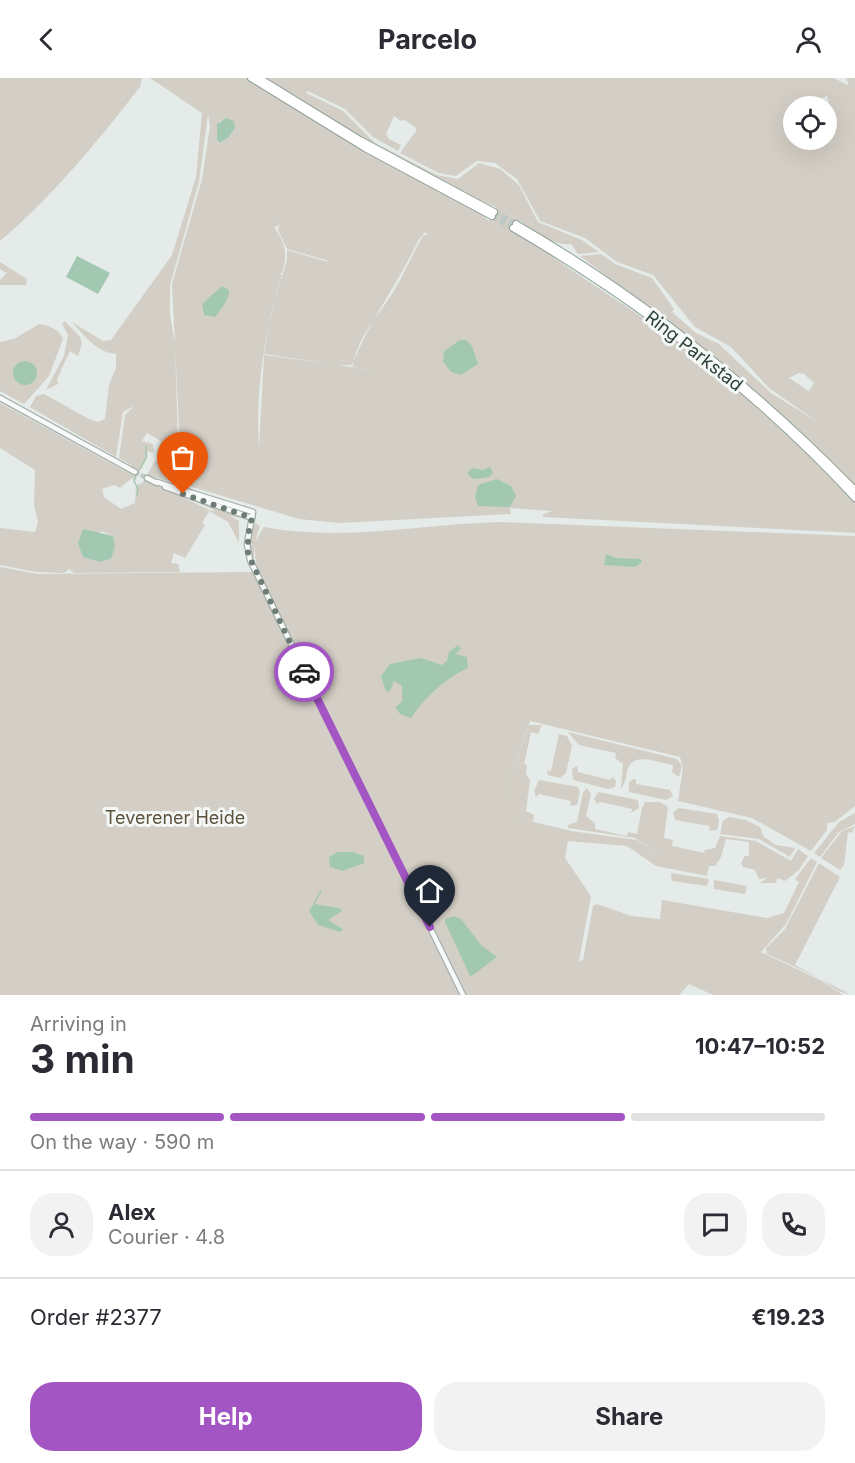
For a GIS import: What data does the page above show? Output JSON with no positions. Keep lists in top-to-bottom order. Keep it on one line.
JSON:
{"streets":{"highway":["Ring Parkstad"]},"parks":["Teverener Heide"],"page":{"header":"Parcelo","heading":["3 min","Arriving in","10:47–10:52"],"panel":["Alex","Courier · 4.8","Order #2377","€19.23"],"bar":"On the way · 590 m","buttons":["Help","Share"]}}
